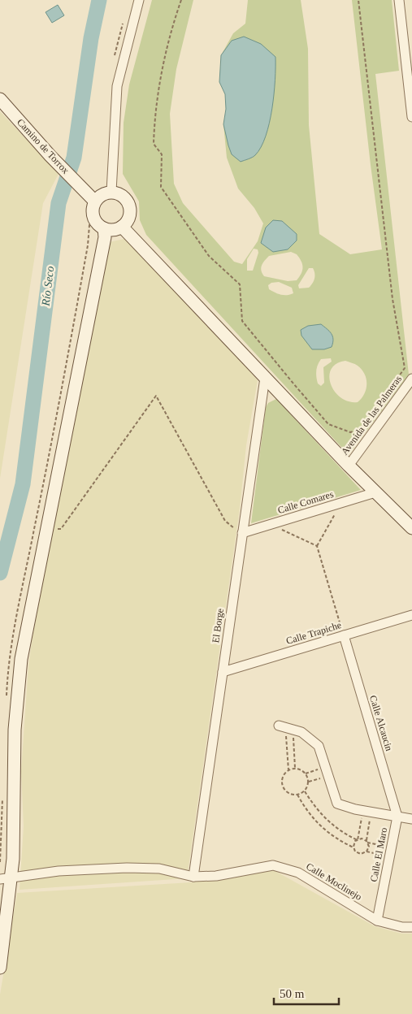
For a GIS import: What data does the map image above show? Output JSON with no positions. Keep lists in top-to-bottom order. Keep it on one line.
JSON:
{"streets":{"street":["Camino de Torrox","Avenida de las Palmeras","Calle Comares","El Borge","Calle Trapiche","Calle Alcaucin","Calle El Maro","Calle Moclinejo"]},"crossings":[["Calle Comares","El Borge"],["El Borge","Calle Trapiche"],["El Borge","Calle Moclinejo"],["Calle Trapiche","Calle Alcaucin"],["Calle Alcaucin","Calle El Maro"],["Calle El Maro","Calle Moclinejo"]],"water":["Río Seco"],"scale_bar":"50 m"}
